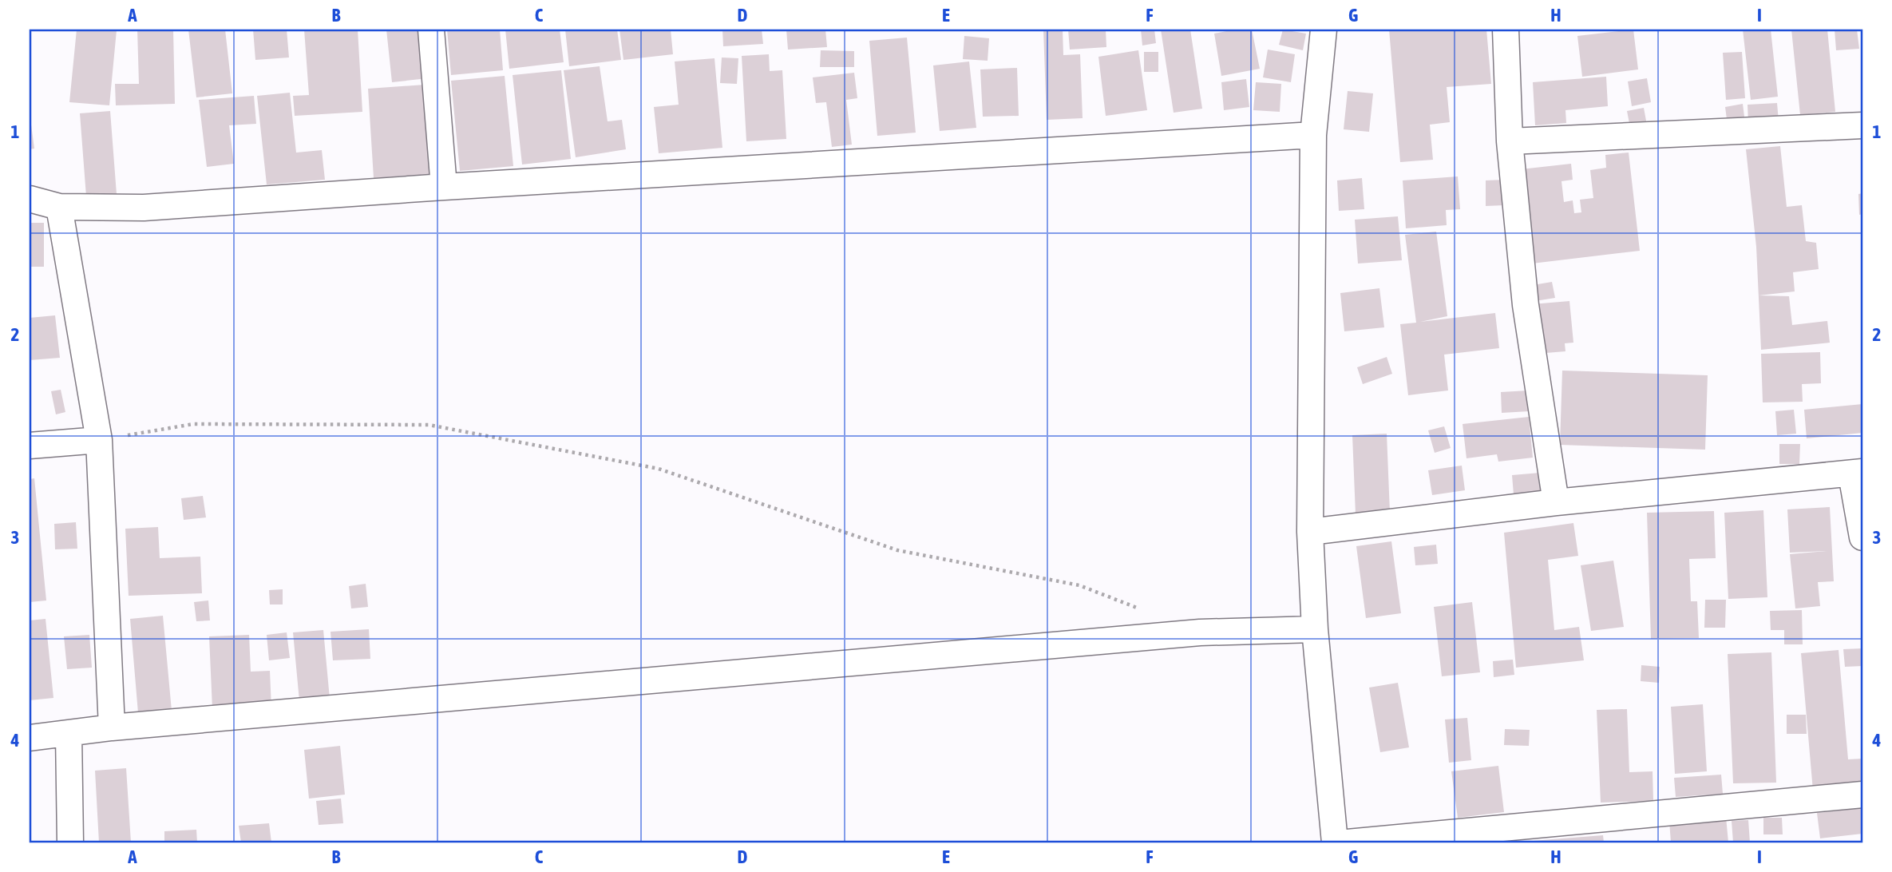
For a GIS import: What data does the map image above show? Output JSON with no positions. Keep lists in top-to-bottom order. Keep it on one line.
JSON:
{"grid":{"columns":["A","B","C","D","E","F","G","H","I"],"rows":["1","2","3","4"]}}
